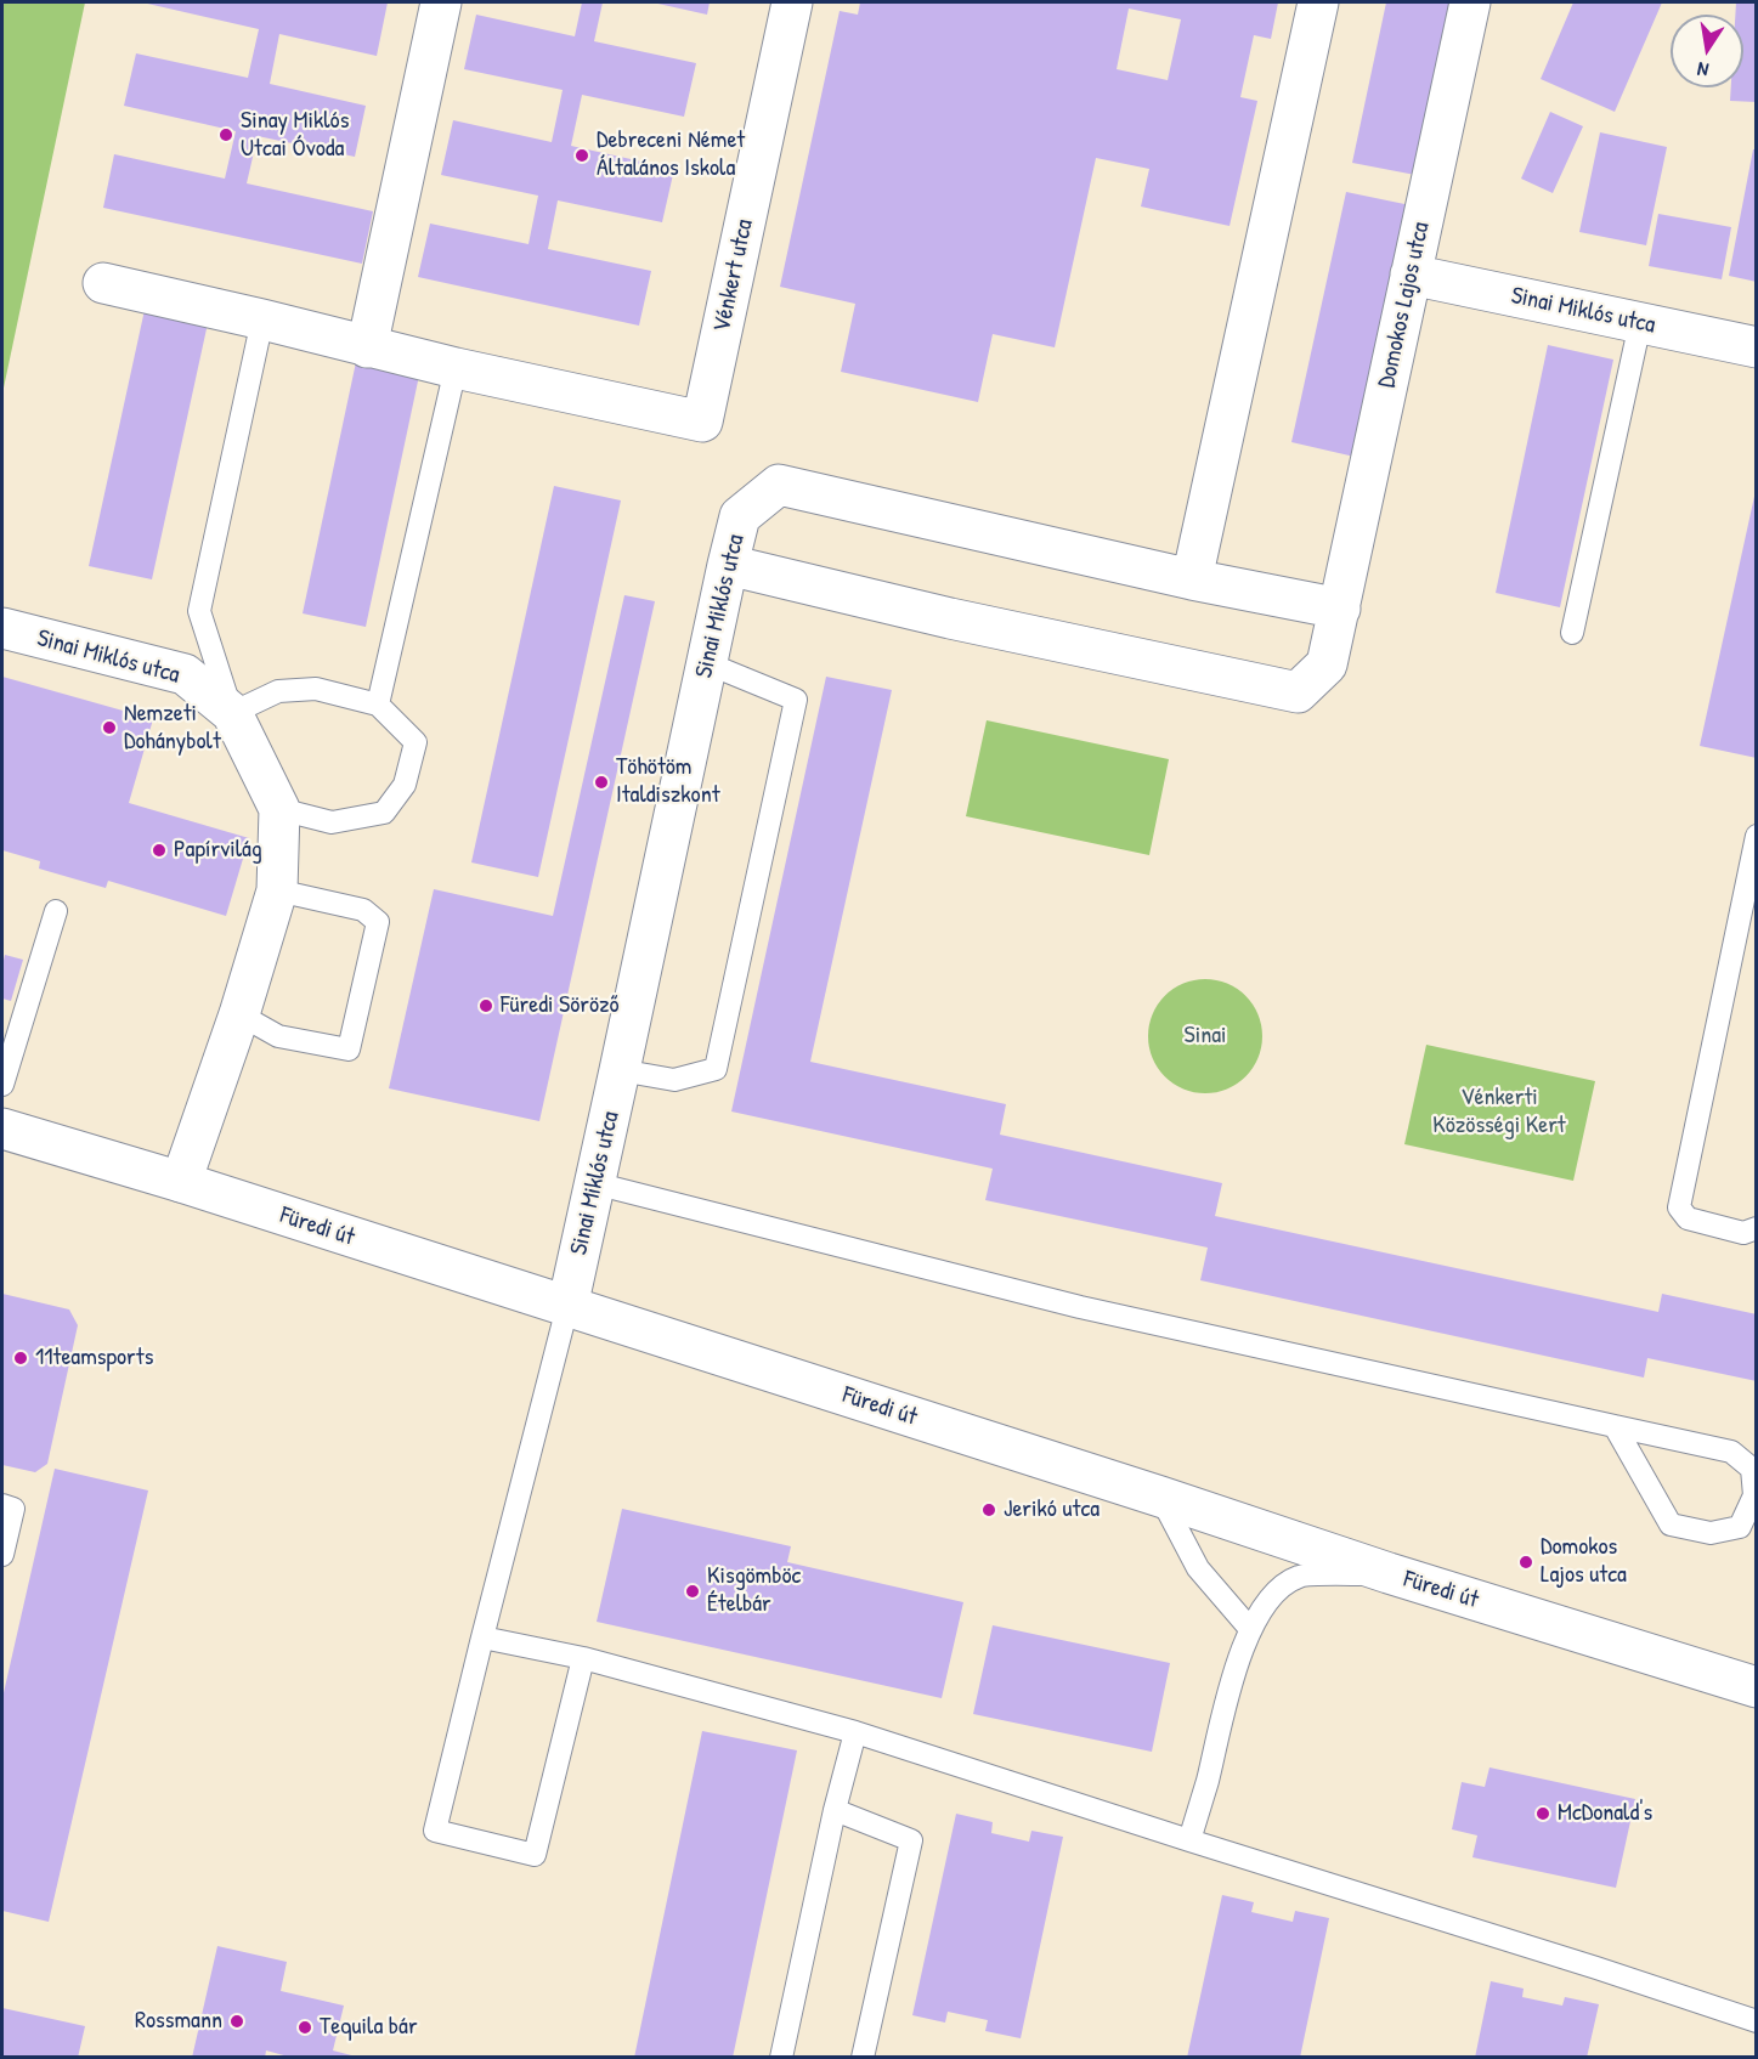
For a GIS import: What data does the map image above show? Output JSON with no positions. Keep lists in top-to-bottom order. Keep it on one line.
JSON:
{"streets":{"street":["Vénkert utca","Domokos Lajos utca","Sinai Miklós utca","Füredi út"]},"crossings":[["Domokos Lajos utca","Sinai Miklós utca"],["Sinai Miklós utca","Füredi út"]],"parks":["Sinai","Vénkerti Közösségi Kert"],"places":["Sinay Miklós Utcai Óvoda","Debreceni Német Általános Iskola","Nemzeti Dohánybolt","Töhötöm Italdiszkont","Papírvilág","Füredi Söröző","11teamsports","Jerikó utca","Domokos Lajos utca","Kisgömböc Ételbár","McDonald's","Rossmann","Tequila bár"],"north":"bottom"}
